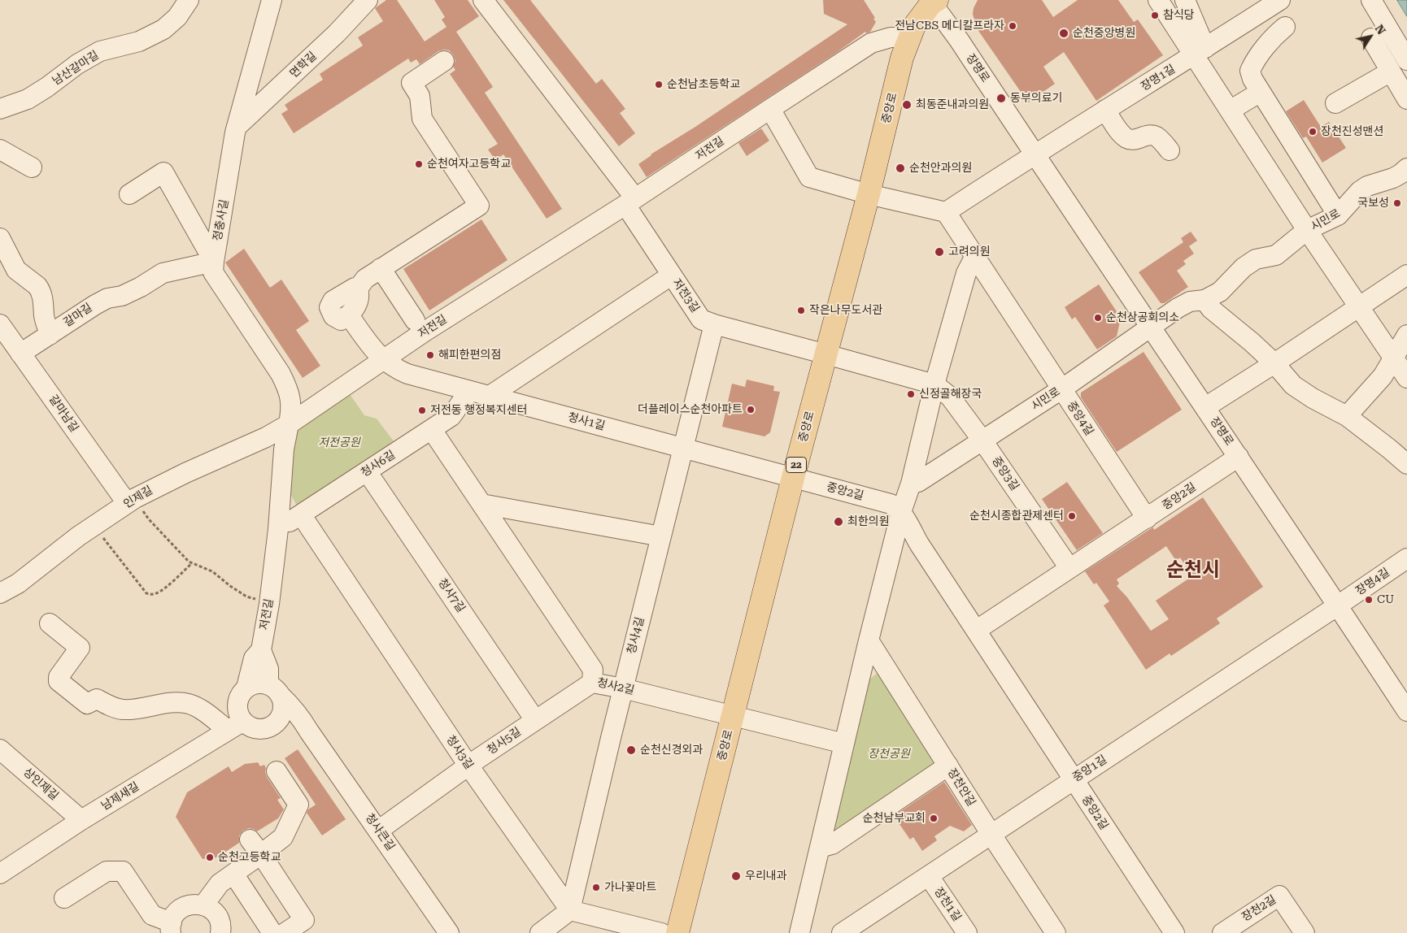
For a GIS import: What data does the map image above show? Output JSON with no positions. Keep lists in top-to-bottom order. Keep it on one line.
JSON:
{"streets":{"main road":["중앙로","22"],"street":["면학길","남산갈마길","장명로","장명1길","저전길","정충사길","시민로","저전3길","갈마길","갈마남길","중앙4길","청사1길","청사6길","중앙3길","중앙2길","인제길","장명4길","청사7길","청사4길","청사2길","청사5길","청사3길","중앙1길","상인제길","장천안길","남제새길","청사큰길","장천1길","장천2길"]},"crossings":[["면학길","정충사길"],["장명로","장명1길"],["장명로","중앙로"],["장명로","시민로"],["장명로","중앙2길"],["장명로","장명4길"],["장명로","중앙1길"],["중앙로","저전길"],["중앙로","저전3길"],["중앙로","청사1길"],["중앙로","중앙3길"],["중앙로","중앙2길"],["중앙로","청사2길"],["저전길","정충사길"],["저전길","저전3길"],["저전길","청사1길"],["저전길","청사6길"],["저전길","인제길"],["저전길","남제새길"],["저전길","청사큰길"],["정충사길","갈마길"],["정충사길","인제길"],["시민로","중앙4길"],["시민로","중앙3길"],["저전3길","중앙3길"],["저전3길","청사4길"],["갈마남길","인제길"],["중앙4길","중앙2길"],["청사1길","청사6길"],["청사1길","중앙2길"],["청사1길","청사4길"],["청사6길","청사7길"],["청사6길","청사2길"],["청사6길","청사3길"],["중앙3길","중앙2길"],["중앙2길","중앙1길"],["장명4길","중앙1길"],["청사7길","청사5길"],["청사4길","청사2길"],["청사4길","청사3길"],["청사2길","청사5길"],["청사5길","청사3길"],["청사5길","청사큰길"],["중앙1길","장천안길"],["중앙1길","장천1길"],["상인제길","남제새길"],["남제새길","청사큰길"]],"districts":["순천시"],"parks":["저전공원","장천공원"],"places":["참식당","전남CBS 메디칼프라자","순천중앙병원","순천남초등학교","동부의료기","최동준내과의원","장천진성맨션","순천여자고등학교","순천안과의원","국보성","고려의원","작은나무도서관","순천상공회의소","해피한편의점","신정골해장국","더플레이스순천아파트","저전동 행정복지센터","순천시종합관제센터","최한의원","CU","순천신경외과","순천남부교회","순천고등학교","우리내과","가나꽃마트"],"north":"top right"}
